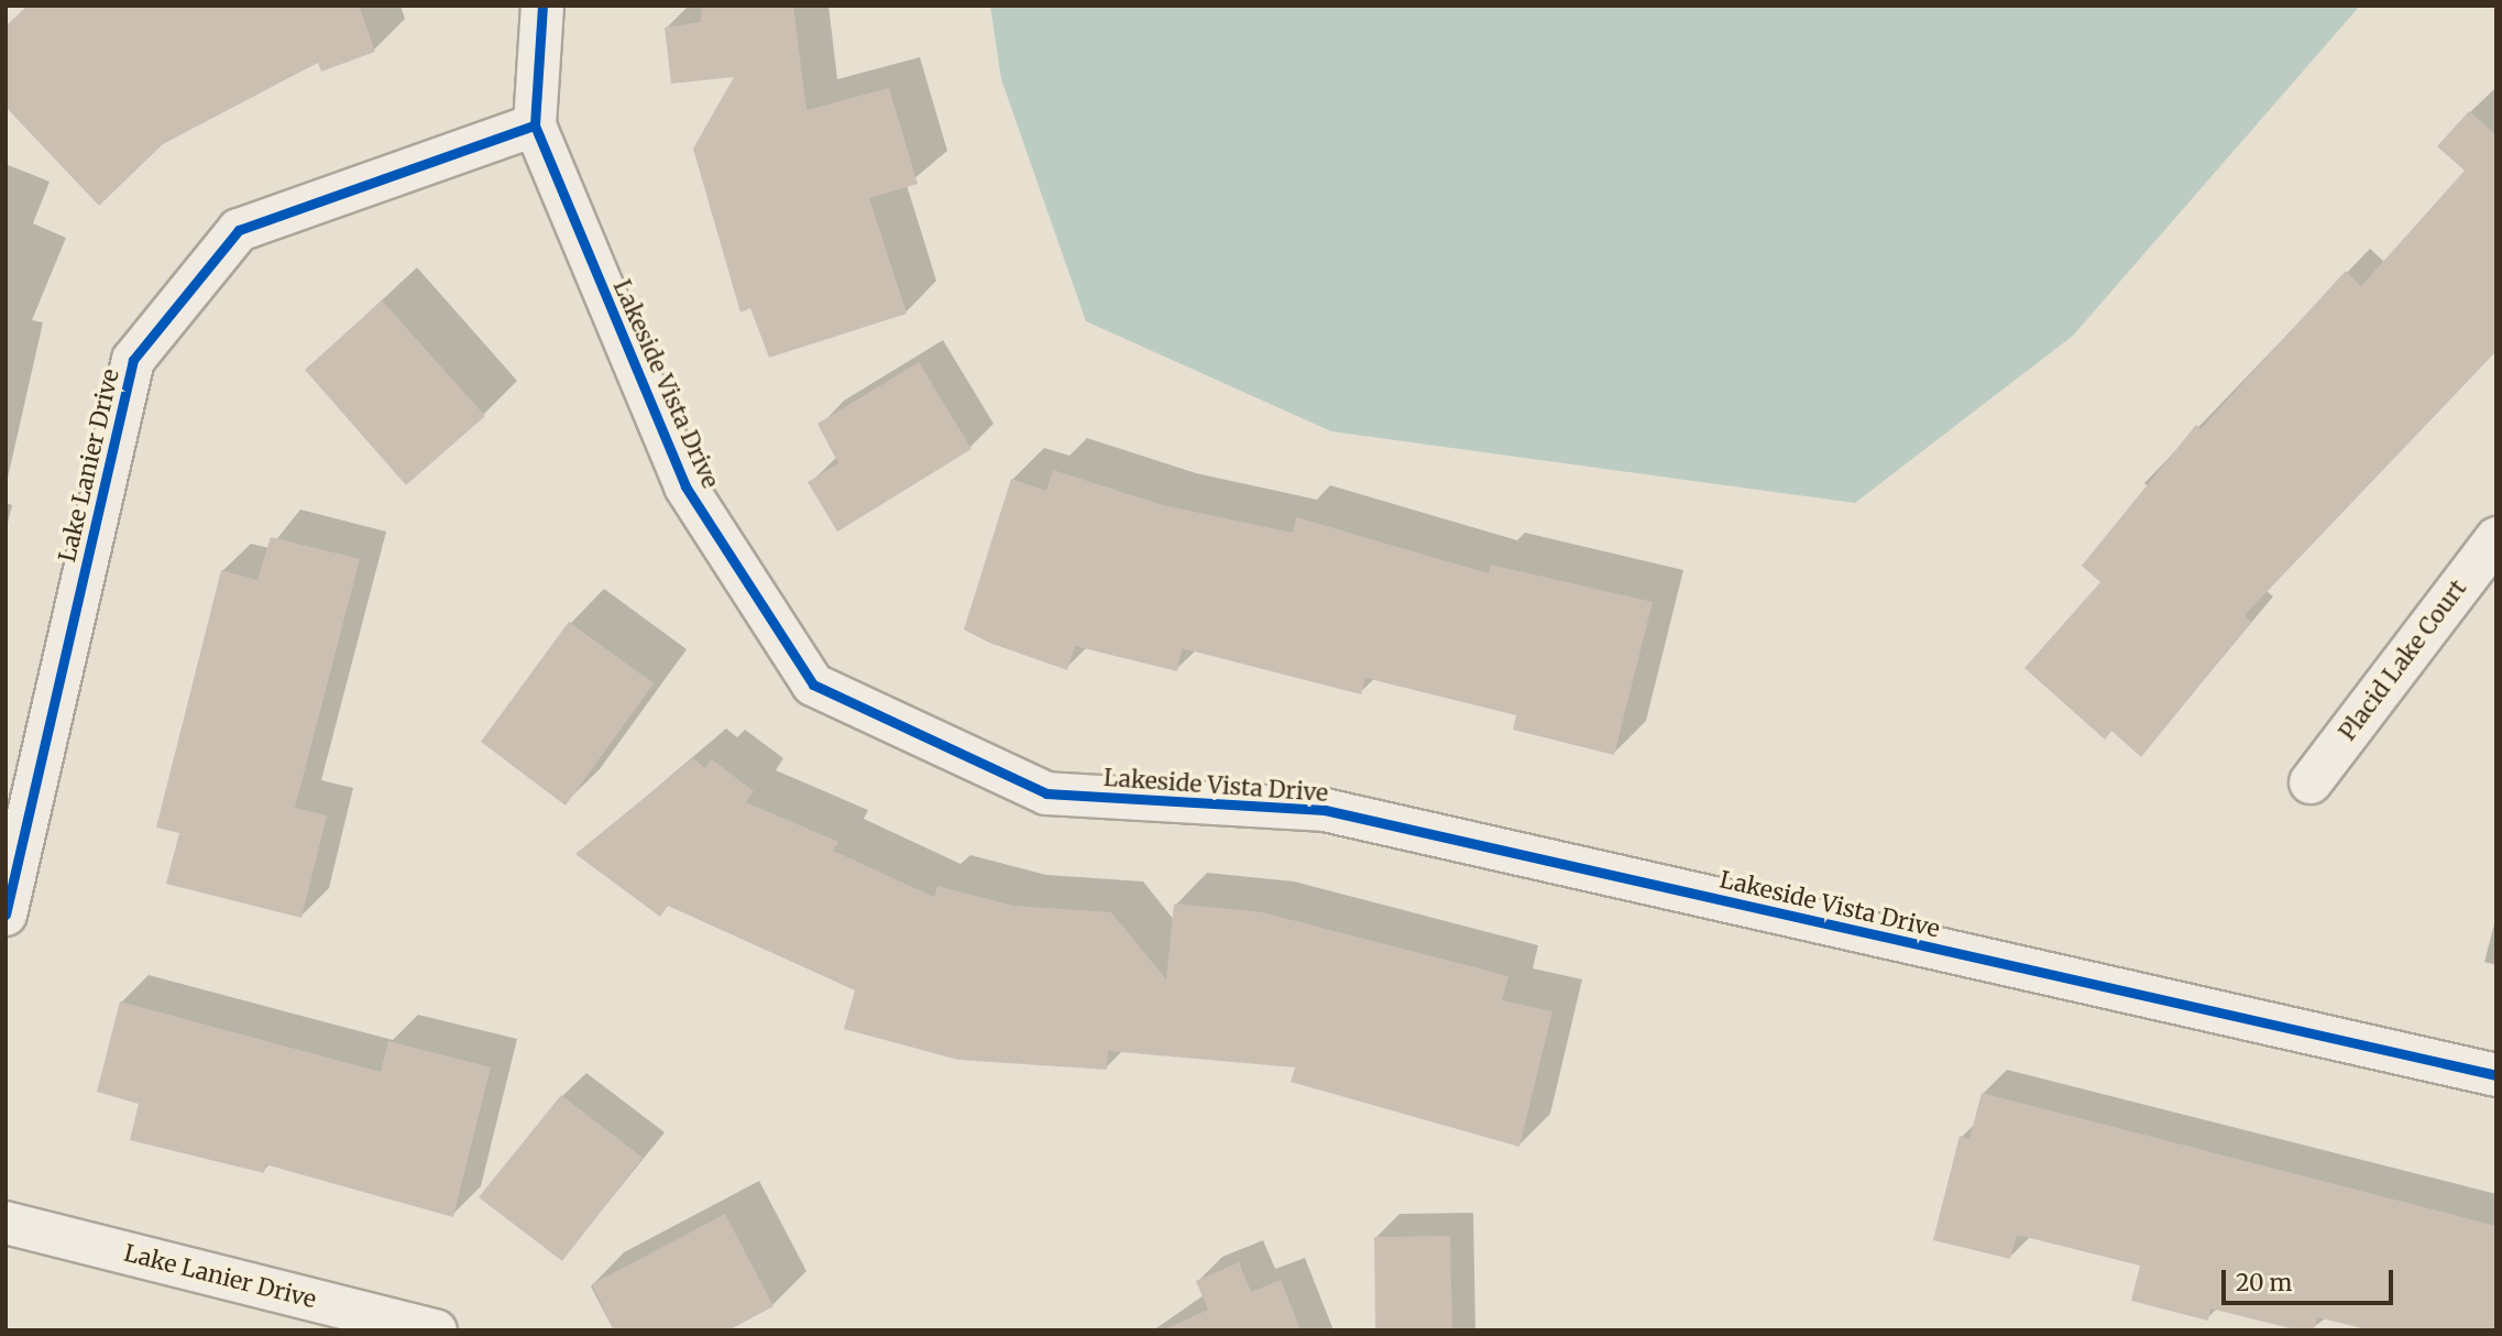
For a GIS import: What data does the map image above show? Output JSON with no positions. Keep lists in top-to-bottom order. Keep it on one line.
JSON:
{"streets":{"street":["Lakeside Vista Drive","Lake Lanier Drive","Placid Lake Court"]},"crossings":[["Lakeside Vista Drive","Lake Lanier Drive"]],"scale_bar":"20 m"}
